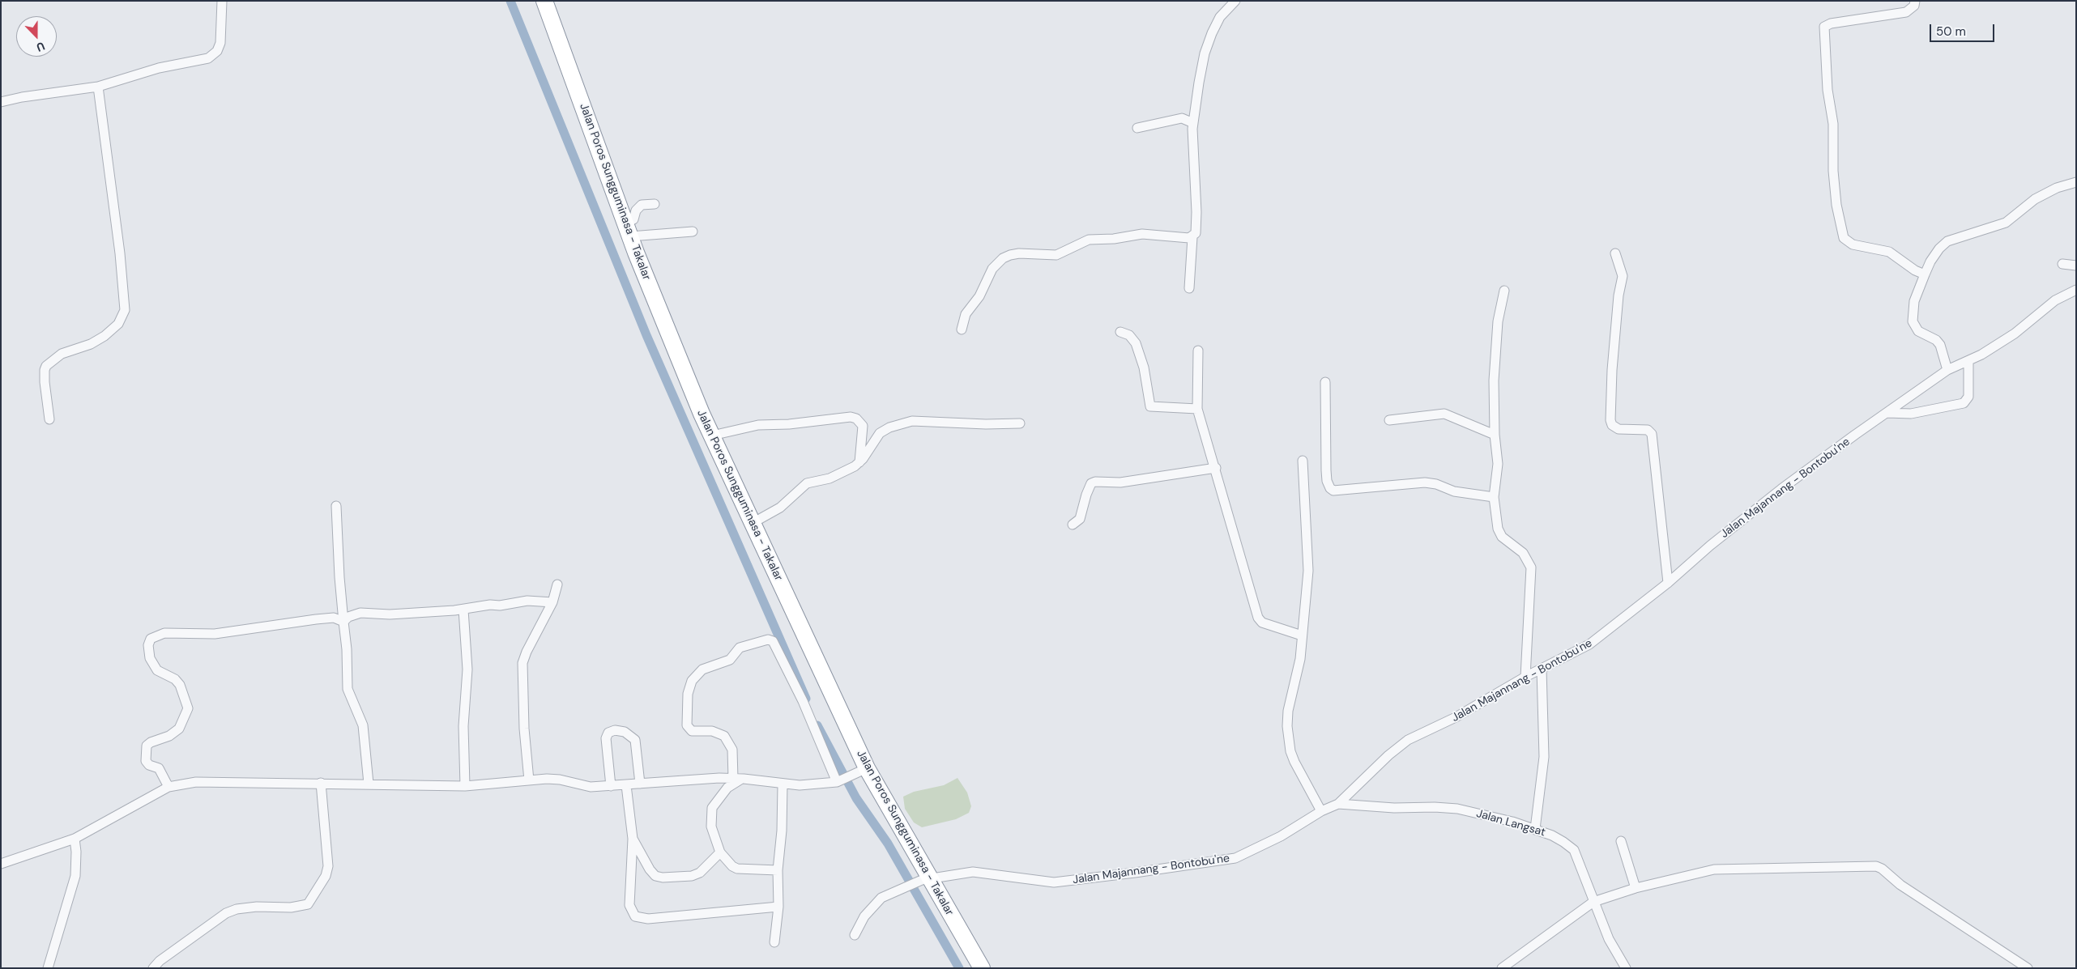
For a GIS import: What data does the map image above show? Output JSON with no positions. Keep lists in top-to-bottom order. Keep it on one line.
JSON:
{"streets":{"highway":["Jalan Poros Sungguminasa - Takalar"],"street":["Jalan Majannang - Bontobu'ne","Jalan Langsat"]},"crossings":[["Jalan Poros Sungguminasa - Takalar","Jalan Majannang - Bontobu'ne"],["Jalan Majannang - Bontobu'ne","Jalan Langsat"]],"scale_bar":"50 m","north":"bottom"}
